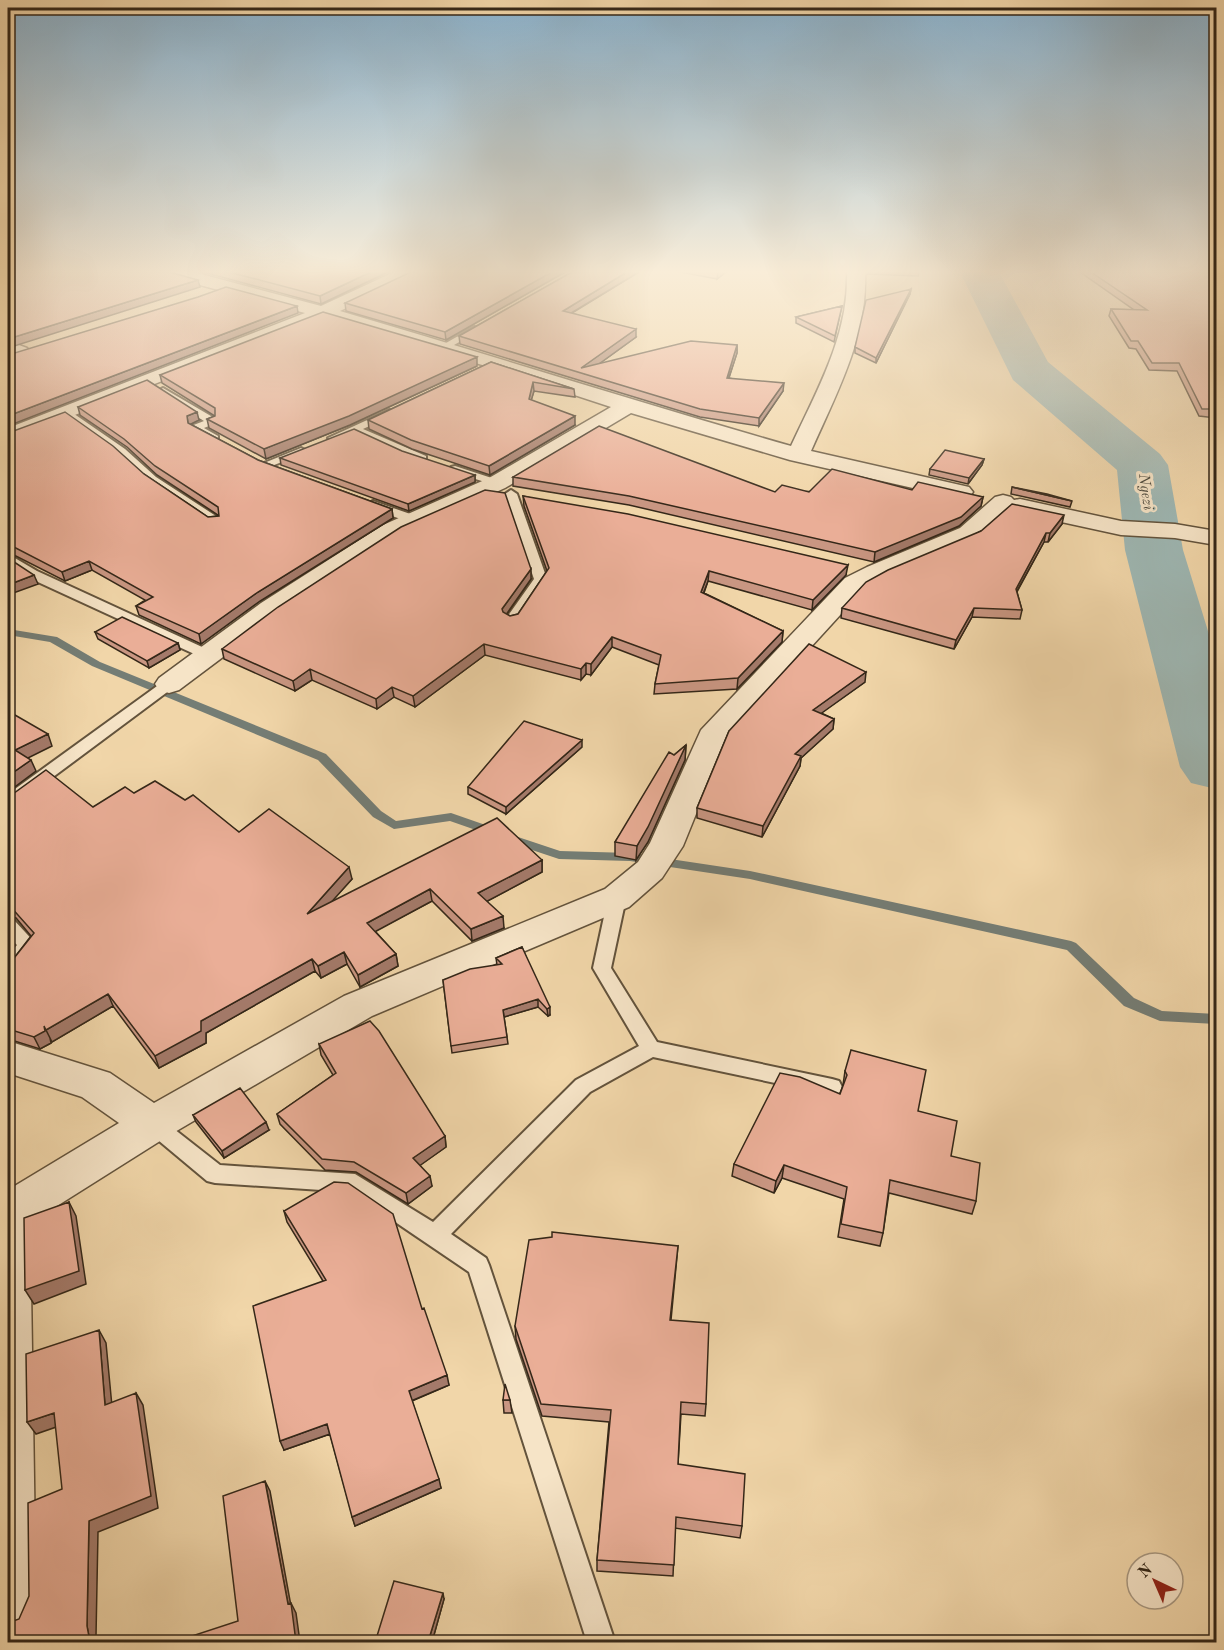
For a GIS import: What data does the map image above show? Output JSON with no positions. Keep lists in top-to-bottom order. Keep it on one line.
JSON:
{"water":["Ngezi"],"north":"top left"}
